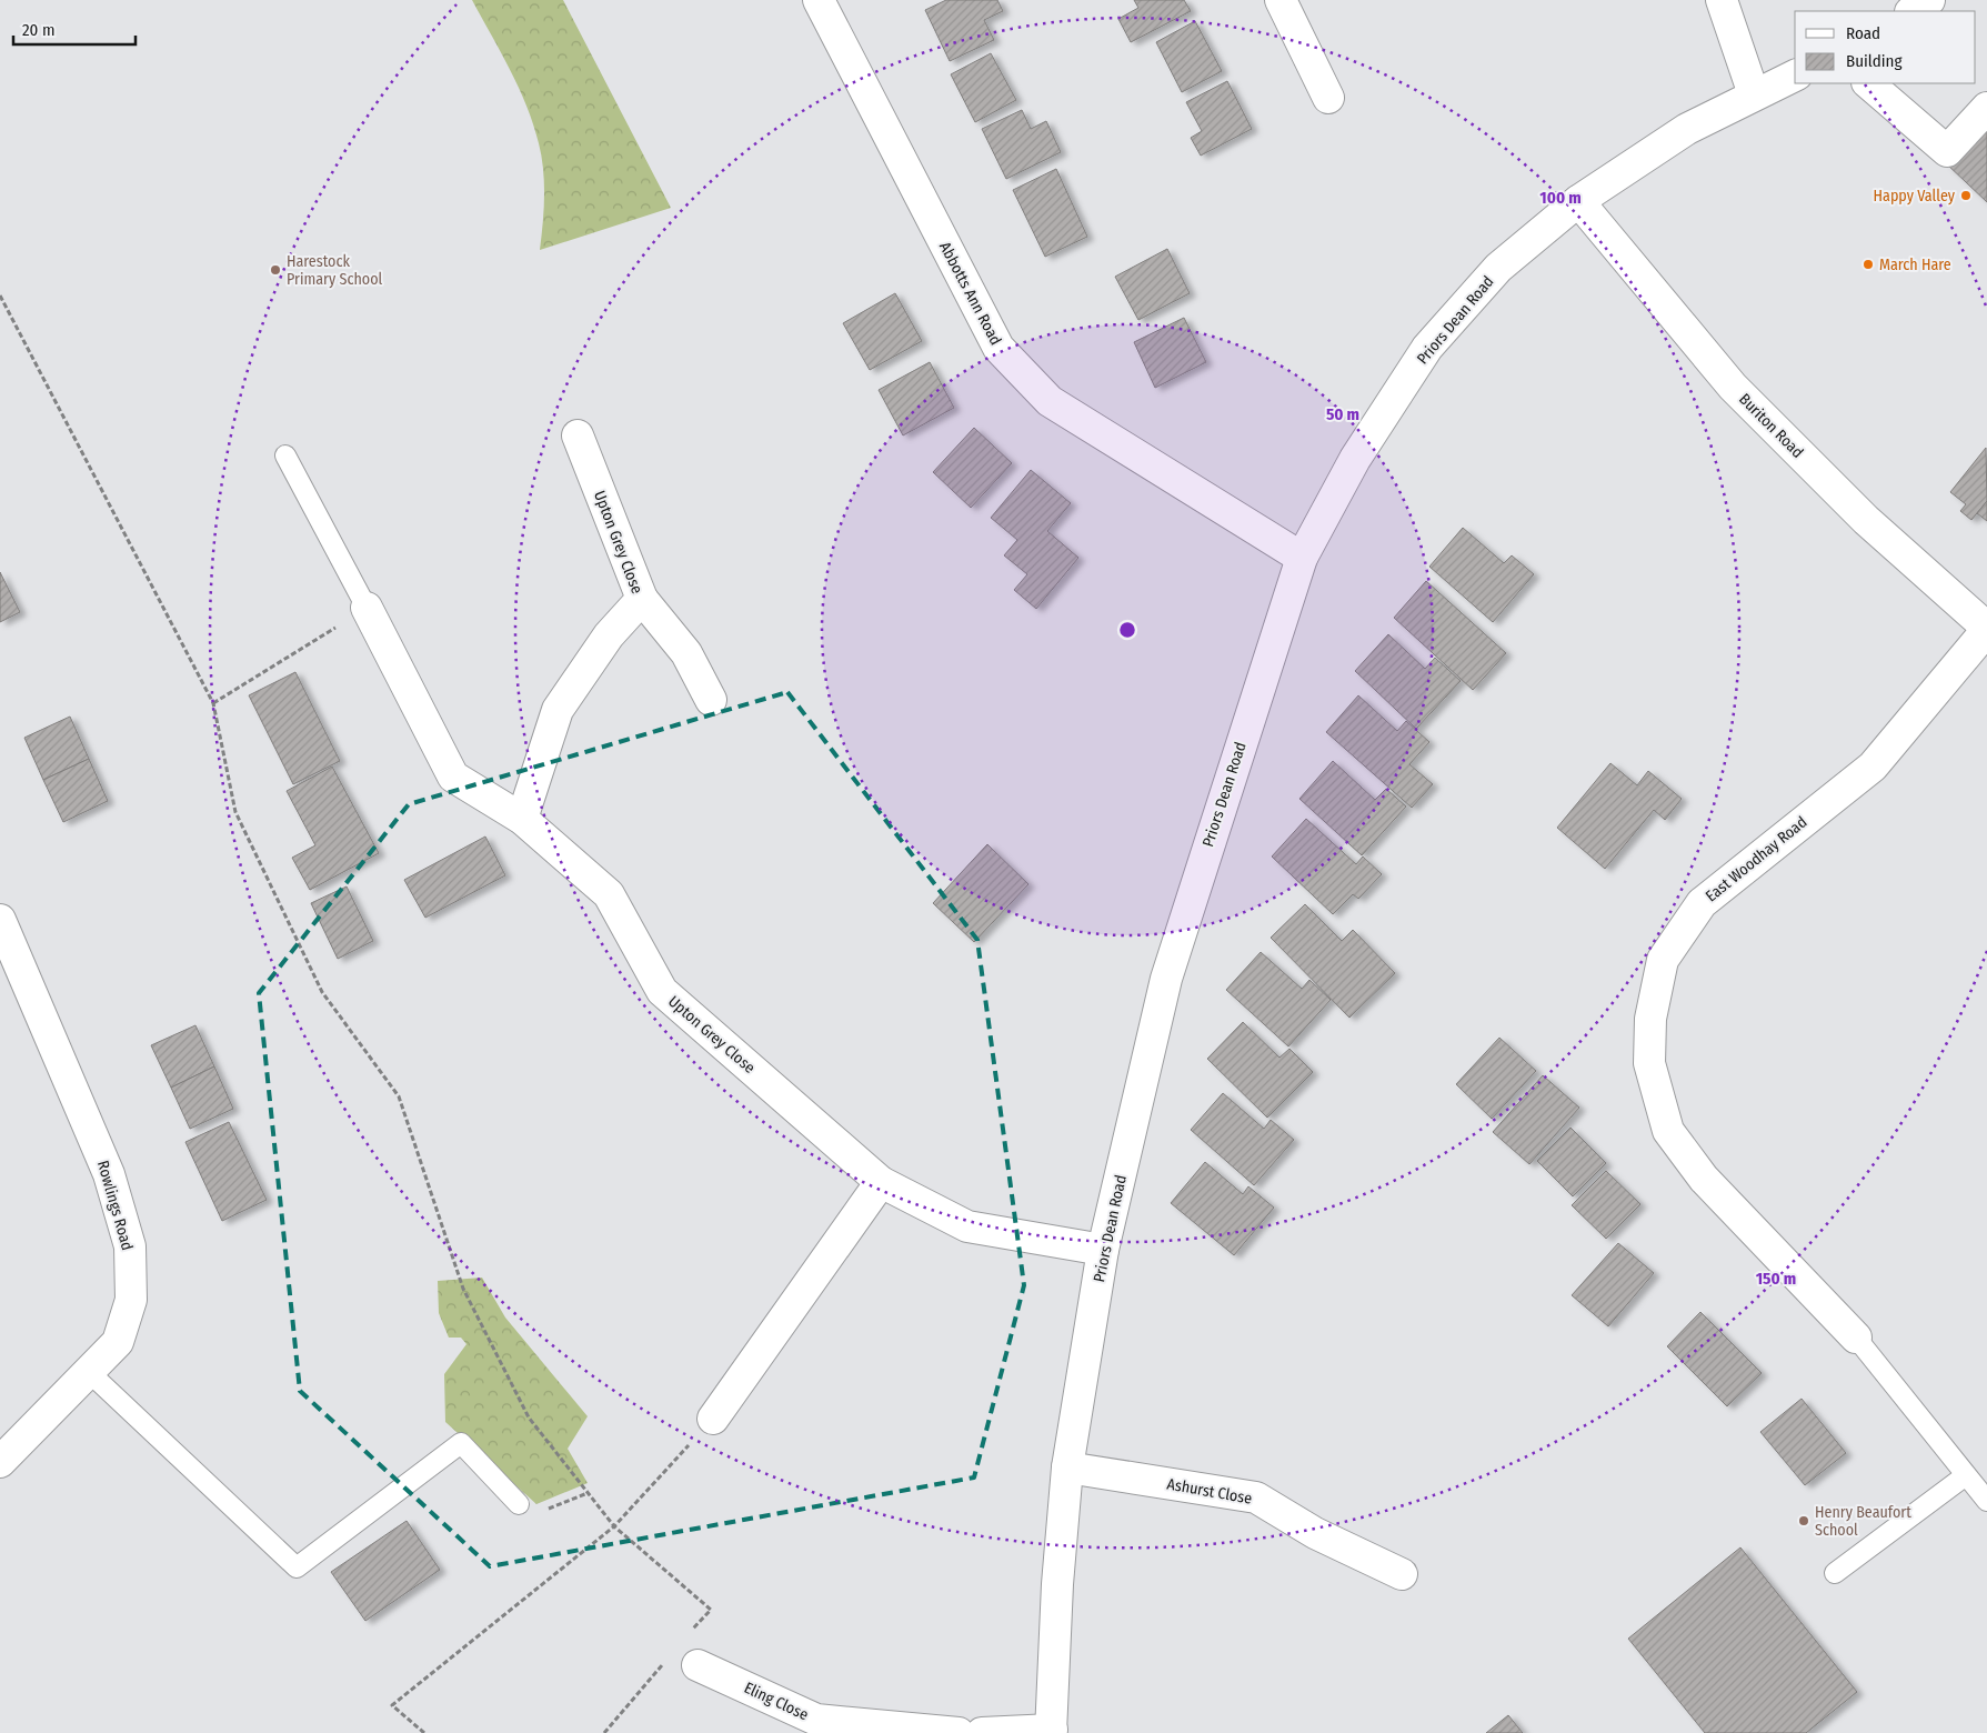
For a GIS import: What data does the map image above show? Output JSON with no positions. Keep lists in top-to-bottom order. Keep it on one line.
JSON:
{"streets":{"street":["Abbotts Ann Road","Priors Dean Road","Buriton Road","Upton Grey Close","East Woodhay Road","Rowlings Road","Ashurst Close","Eling Close"]},"crossings":[["Abbotts Ann Road","Priors Dean Road"],["Priors Dean Road","Buriton Road"],["Priors Dean Road","Upton Grey Close"],["Priors Dean Road","Ashurst Close"],["Buriton Road","East Woodhay Road"]],"places":["Happy Valley","March Hare","Harestock Primary School","Henry Beaufort School"],"legend":["Road","Building"],"scale_bar":"20 m","rings":["100 m","50 m","150 m"]}
